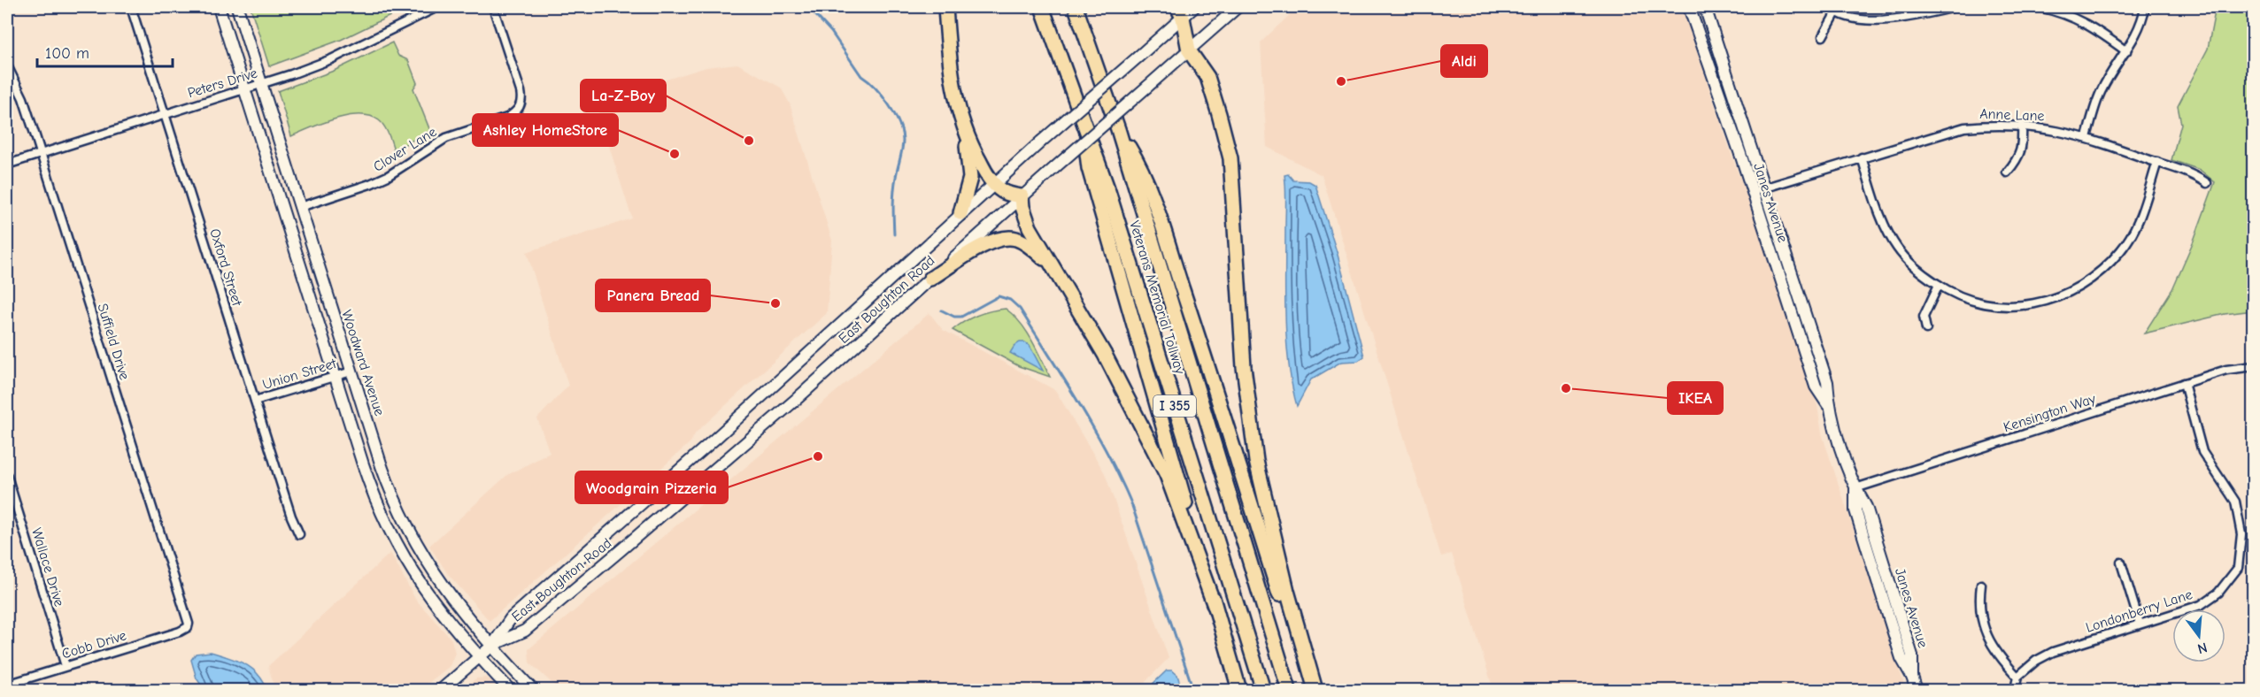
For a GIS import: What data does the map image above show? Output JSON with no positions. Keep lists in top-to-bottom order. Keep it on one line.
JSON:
{"streets":{"highway":["Veterans Memorial Tollway","I 355"],"street":["Peters Drive","Anne Lane","Clover Lane","Janes Avenue","Oxford Street","East Boughton Road","Suffield Drive","Woodward Avenue","Union Street","Kensington Way","Wallace Drive","Londonberry Lane","Cobb Drive"]},"crossings":[["Peters Drive","Oxford Street"],["Peters Drive","Suffield Drive"],["Peters Drive","Woodward Avenue"],["Anne Lane","Janes Avenue"],["Clover Lane","Woodward Avenue"],["Janes Avenue","Kensington Way"],["Oxford Street","Union Street"],["East Boughton Road","Woodward Avenue"],["Suffield Drive","Cobb Drive"],["Woodward Avenue","Union Street"],["Kensington Way","Londonberry Lane"],["Wallace Drive","Cobb Drive"]],"places":["Aldi","La-Z-Boy","Ashley HomeStore","Panera Bread","IKEA","Woodgrain Pizzeria"],"scale_bar":"100 m","north":"bottom"}
